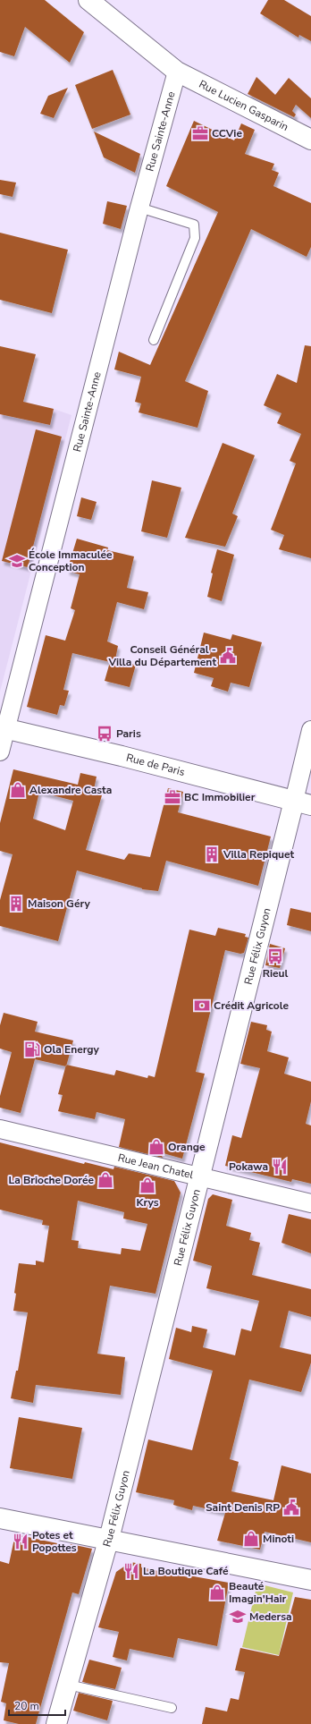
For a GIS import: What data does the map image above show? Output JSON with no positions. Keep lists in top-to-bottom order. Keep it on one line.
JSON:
{"streets":{"street":["Rue Lucien Gasparin","Rue Sainte-Anne","Rue de Paris","Rue Félix Guyon","Rue Jean Chatel"]},"crossings":[["Rue Lucien Gasparin","Rue Sainte-Anne"],["Rue Sainte-Anne","Rue de Paris"],["Rue de Paris","Rue Félix Guyon"],["Rue Félix Guyon","Rue Jean Chatel"]],"places":{"office":["CCVie","BC Immobilier"],"school or university":["École Immaculée Conception","Medersa"],"public building":["Conseil Général - Villa du Département","Saint Denis RP"],"bus stop":["Paris","Rieul"],"shop":["Alexandre Casta","Orange","La Brioche Dorée","Krys","Minoti","Beauté Imagin'Hair"],"building":["Villa Repiquet","Maison Géry"],"bank":["Crédit Agricole"],"fuel station":["Ola Energy"],"restaurant":["Pokawa","Potes et Popottes","La Boutique Café"]},"scale_bar":"20 m"}
